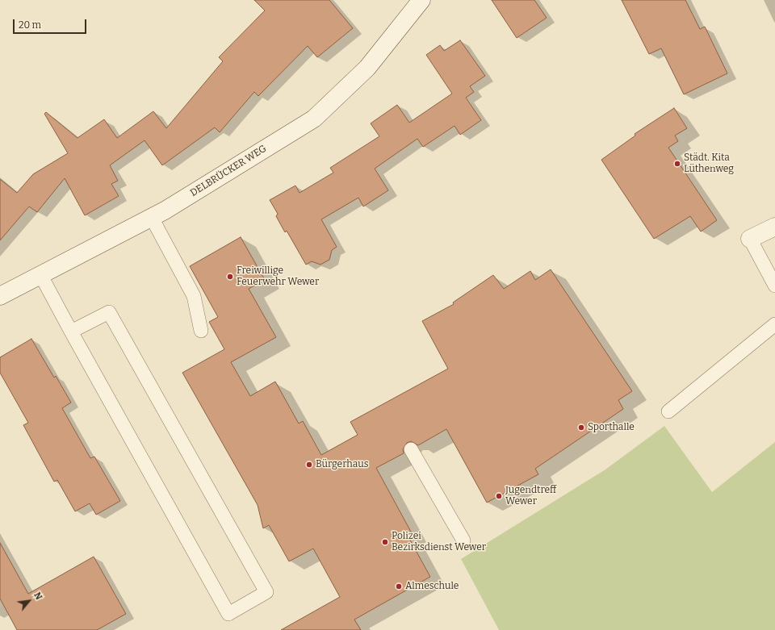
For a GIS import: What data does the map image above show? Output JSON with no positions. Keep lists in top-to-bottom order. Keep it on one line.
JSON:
{"streets":{"street":["DELBRÜCKER WEG"]},"places":["Städt. Kita Lüthenweg","Freiwillige Feuerwehr Wewer","Sporthalle","Bürgerhaus","Jugendtreff Wewer","Polizei Bezirksdienst Wewer","Almeschule"],"scale_bar":"20 m","north":"top right"}
